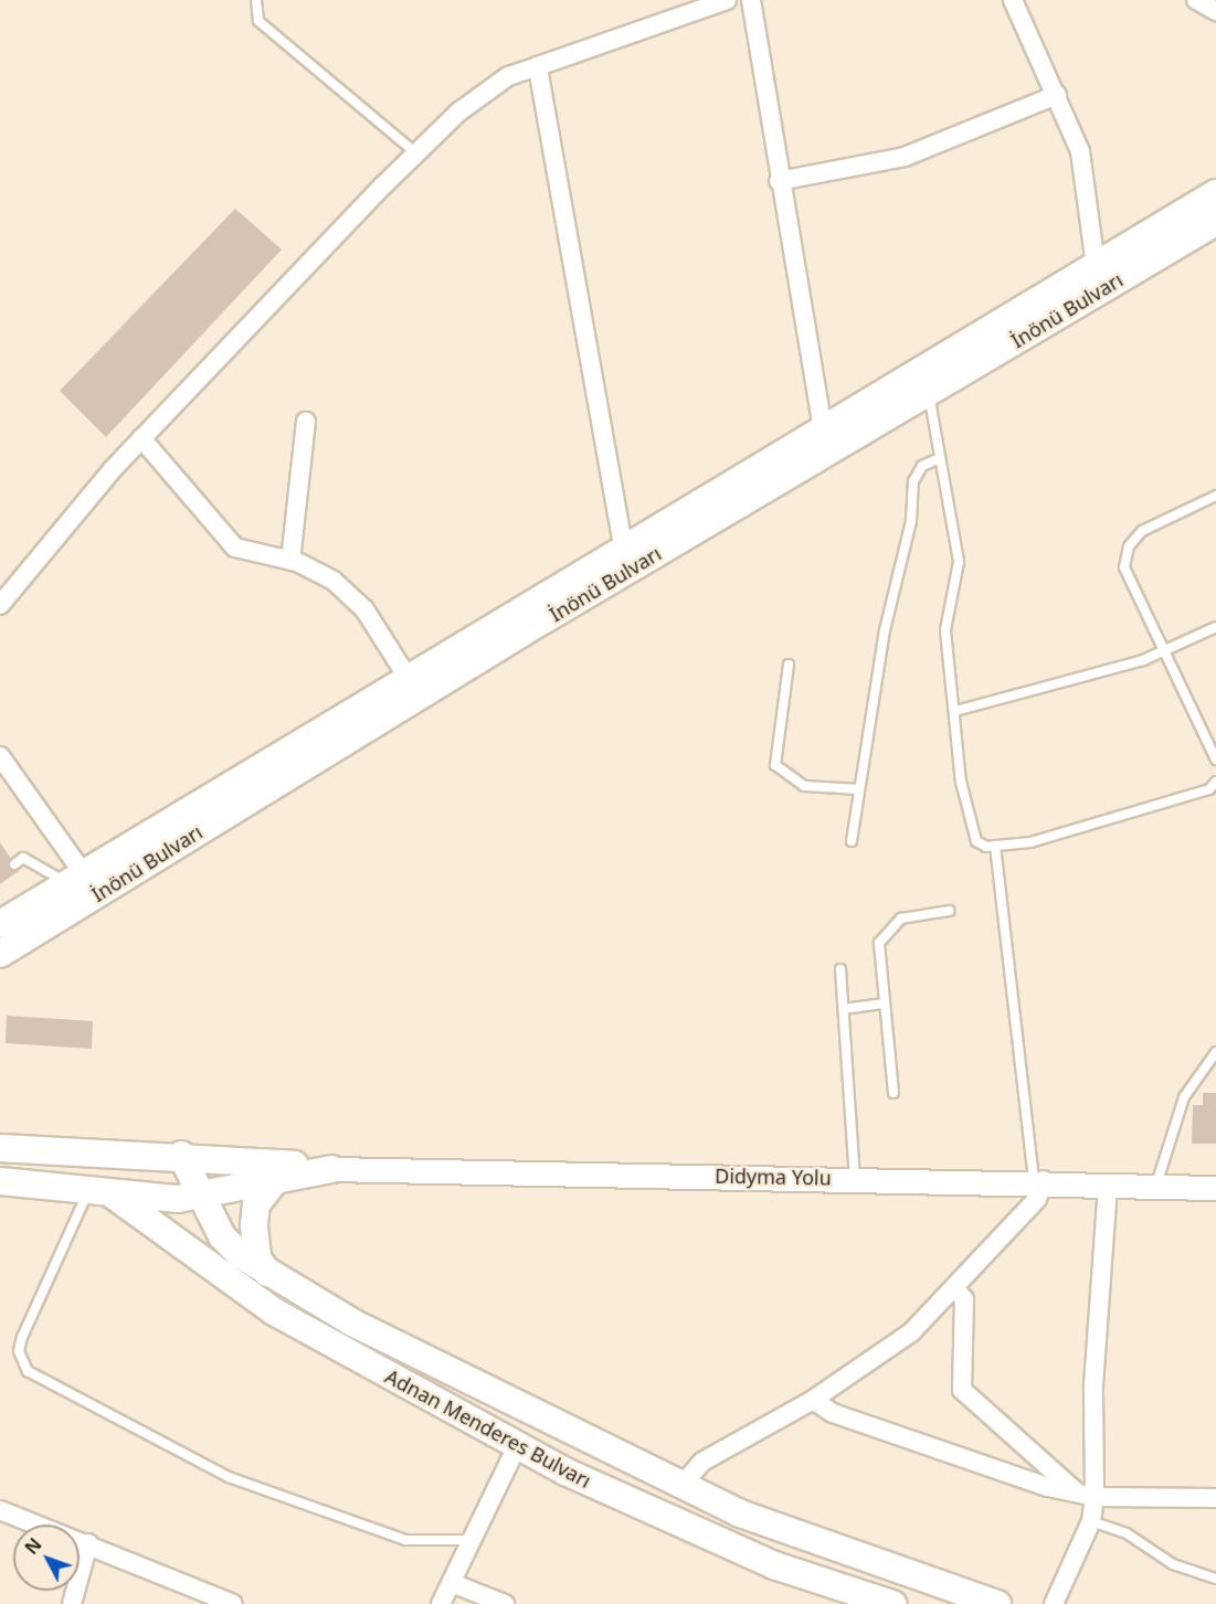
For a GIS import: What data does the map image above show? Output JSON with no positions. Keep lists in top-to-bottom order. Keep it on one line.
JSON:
{"streets":{"main road":["İnönü Bulvarı","Adnan Menderes Bulvarı"],"street":["Didyma Yolu"]},"north":"top left"}
